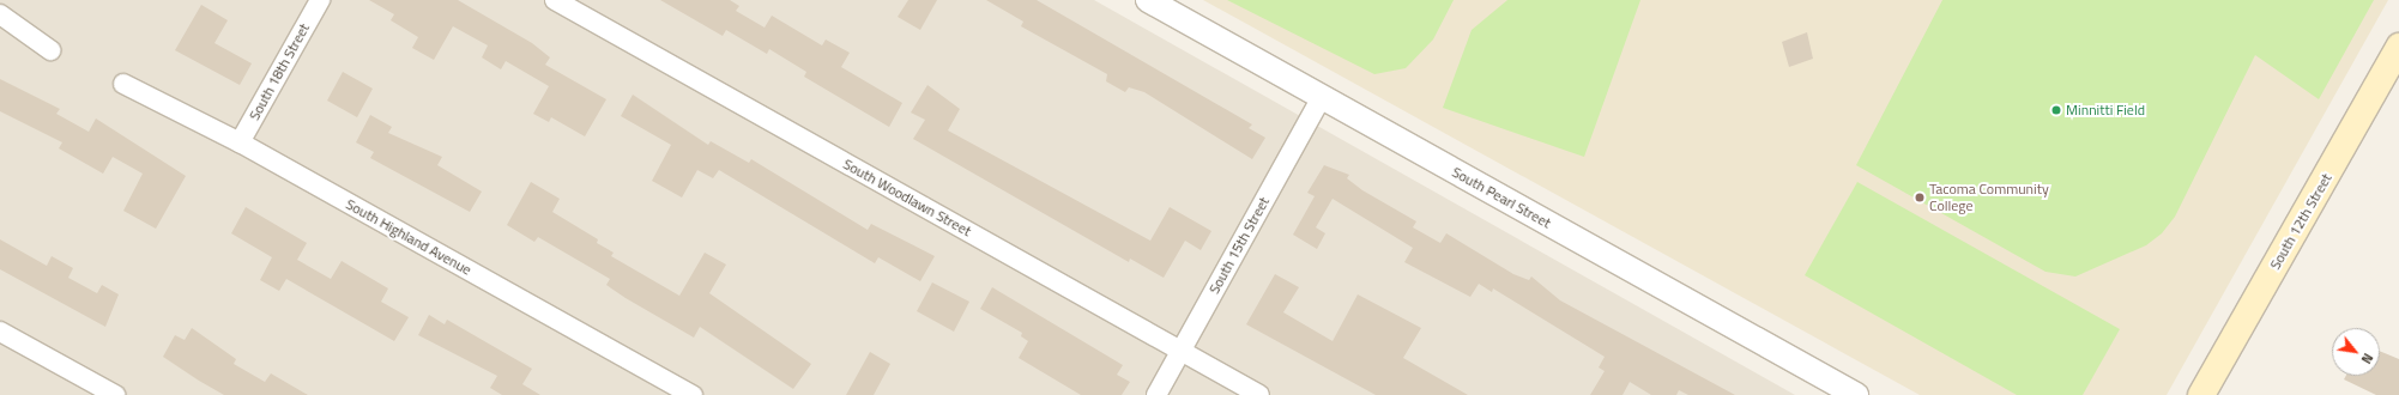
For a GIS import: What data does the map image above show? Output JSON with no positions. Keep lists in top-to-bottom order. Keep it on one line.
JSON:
{"streets":{"main road":["South 12th Street"],"street":["South 18th Street","South Woodlawn Street","South Pearl Street","South Highland Avenue","South 15th Street"]},"crossings":[["South 18th Street","South Highland Avenue"],["South Woodlawn Street","South 15th Street"],["South Pearl Street","South 15th Street"]],"places":["Minnitti Field","Tacoma Community College"],"north":"bottom right"}
